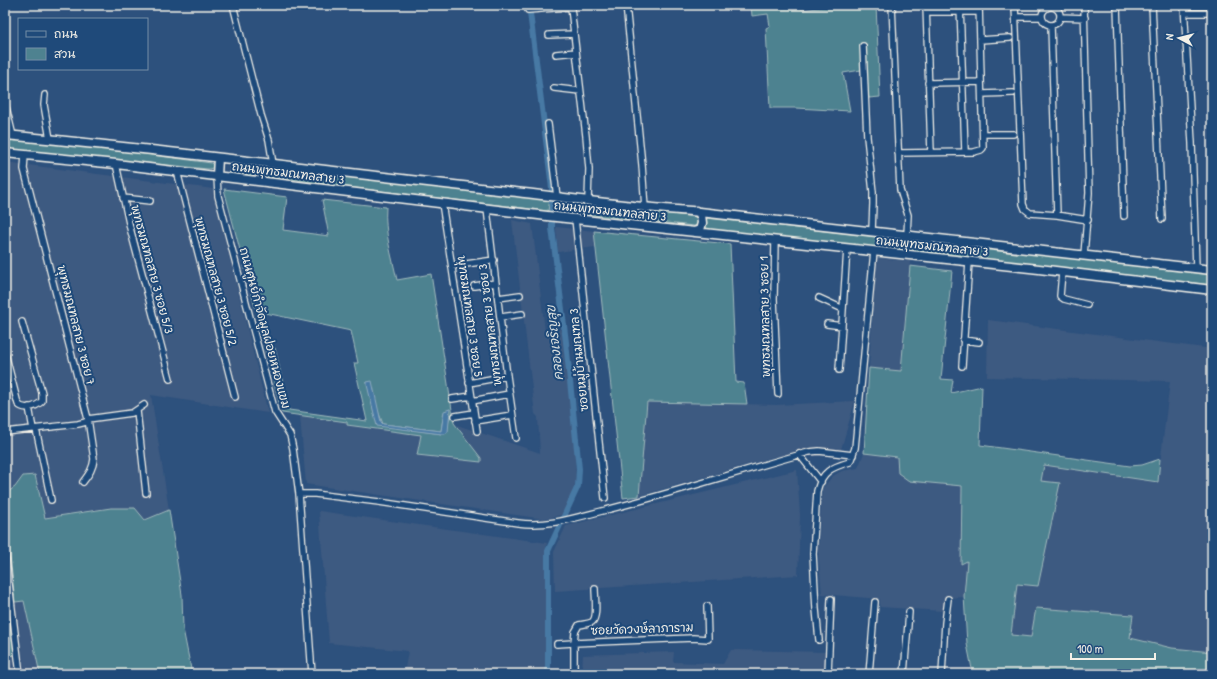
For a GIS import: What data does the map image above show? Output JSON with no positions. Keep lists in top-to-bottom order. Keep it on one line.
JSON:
{"streets":{"main road":["ถนนพุทธมณฑลสาย 3"],"street":["พุทธมณฑลสาย 3 ซอย 5/3","พุทธมณฑลสาย 3 ซอย 5/2","พุทธมณฑลสาย 3 ซอย 5","พุทธมณฑลสาย 3 ซอย 1","พุทธมณฑลสาย 3 ซอย 7","พุทธมณฑลสาย 3 ซอย 3","ถนนศูนย์กำจัดมูลฝอยหนองแขม","ซอยหมู่บ้านมณฑล 3","ซอยวัดวงษ์ลาภาราม"]},"crossings":[["ถนนพุทธมณฑลสาย 3","พุทธมณฑลสาย 3 ซอย 5/3"],["ถนนพุทธมณฑลสาย 3","พุทธมณฑลสาย 3 ซอย 5/2"],["ถนนพุทธมณฑลสาย 3","พุทธมณฑลสาย 3 ซอย 5"],["ถนนพุทธมณฑลสาย 3","พุทธมณฑลสาย 3 ซอย 1"],["ถนนพุทธมณฑลสาย 3","พุทธมณฑลสาย 3 ซอย 7"],["ถนนพุทธมณฑลสาย 3","พุทธมณฑลสาย 3 ซอย 3"],["ถนนพุทธมณฑลสาย 3","ถนนศูนย์กำจัดมูลฝอยหนองแขม"],["ถนนพุทธมณฑลสาย 3","ซอยหมู่บ้านมณฑล 3"]],"water":["คลองเจริญสุข"],"legend":["ถนน","สวน"],"scale_bar":"100 m","north":"left"}
